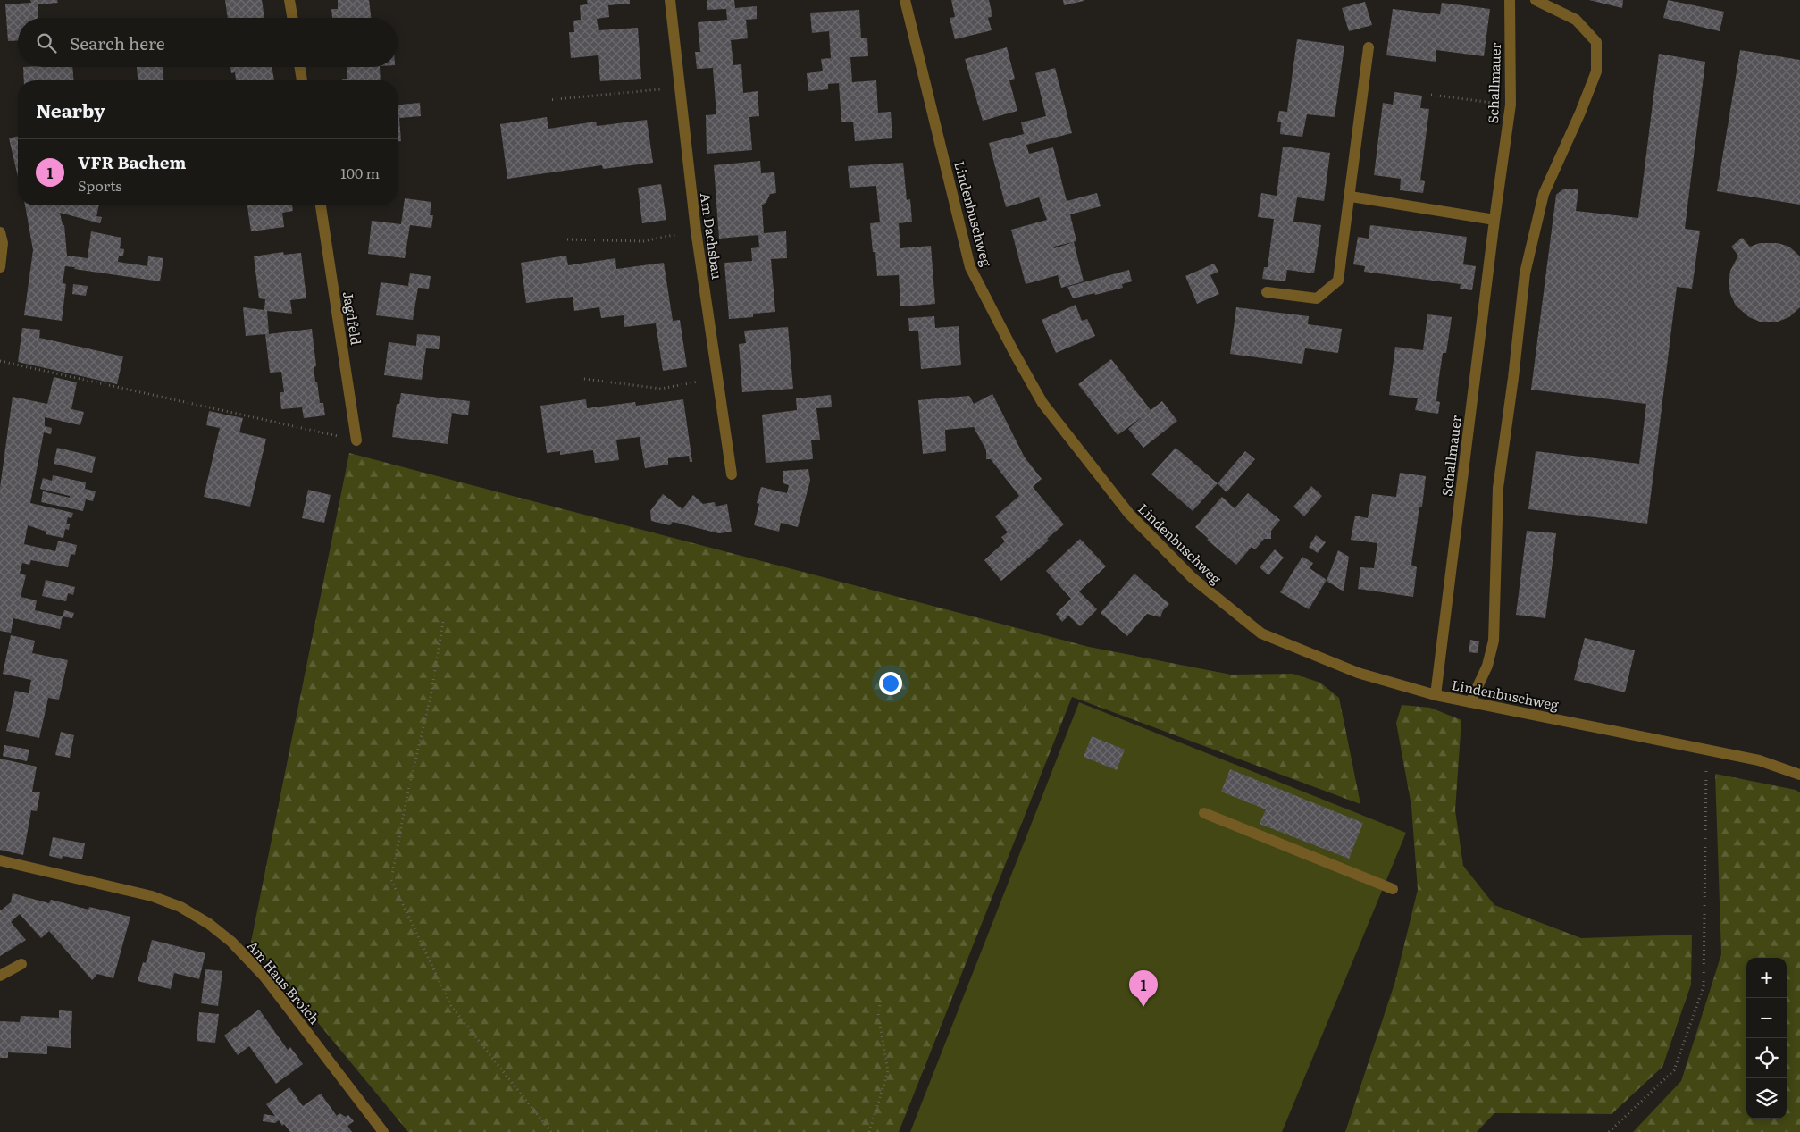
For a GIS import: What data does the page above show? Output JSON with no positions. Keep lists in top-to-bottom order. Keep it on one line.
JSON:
{"streets":{"street":["Schallmauer","Lindenbuschweg","Am Dachsbau","Jagdfeld","Am Haus Broich"]},"crossings":[["Schallmauer","Lindenbuschweg"]],"page":{"search":"Search here","heading":"Nearby","list":[{"mark":"1","name":"VFR Bachem","note":"Sports","value":"100 m"}],"map_buttons":["+","−"],"pins":"1"}}
